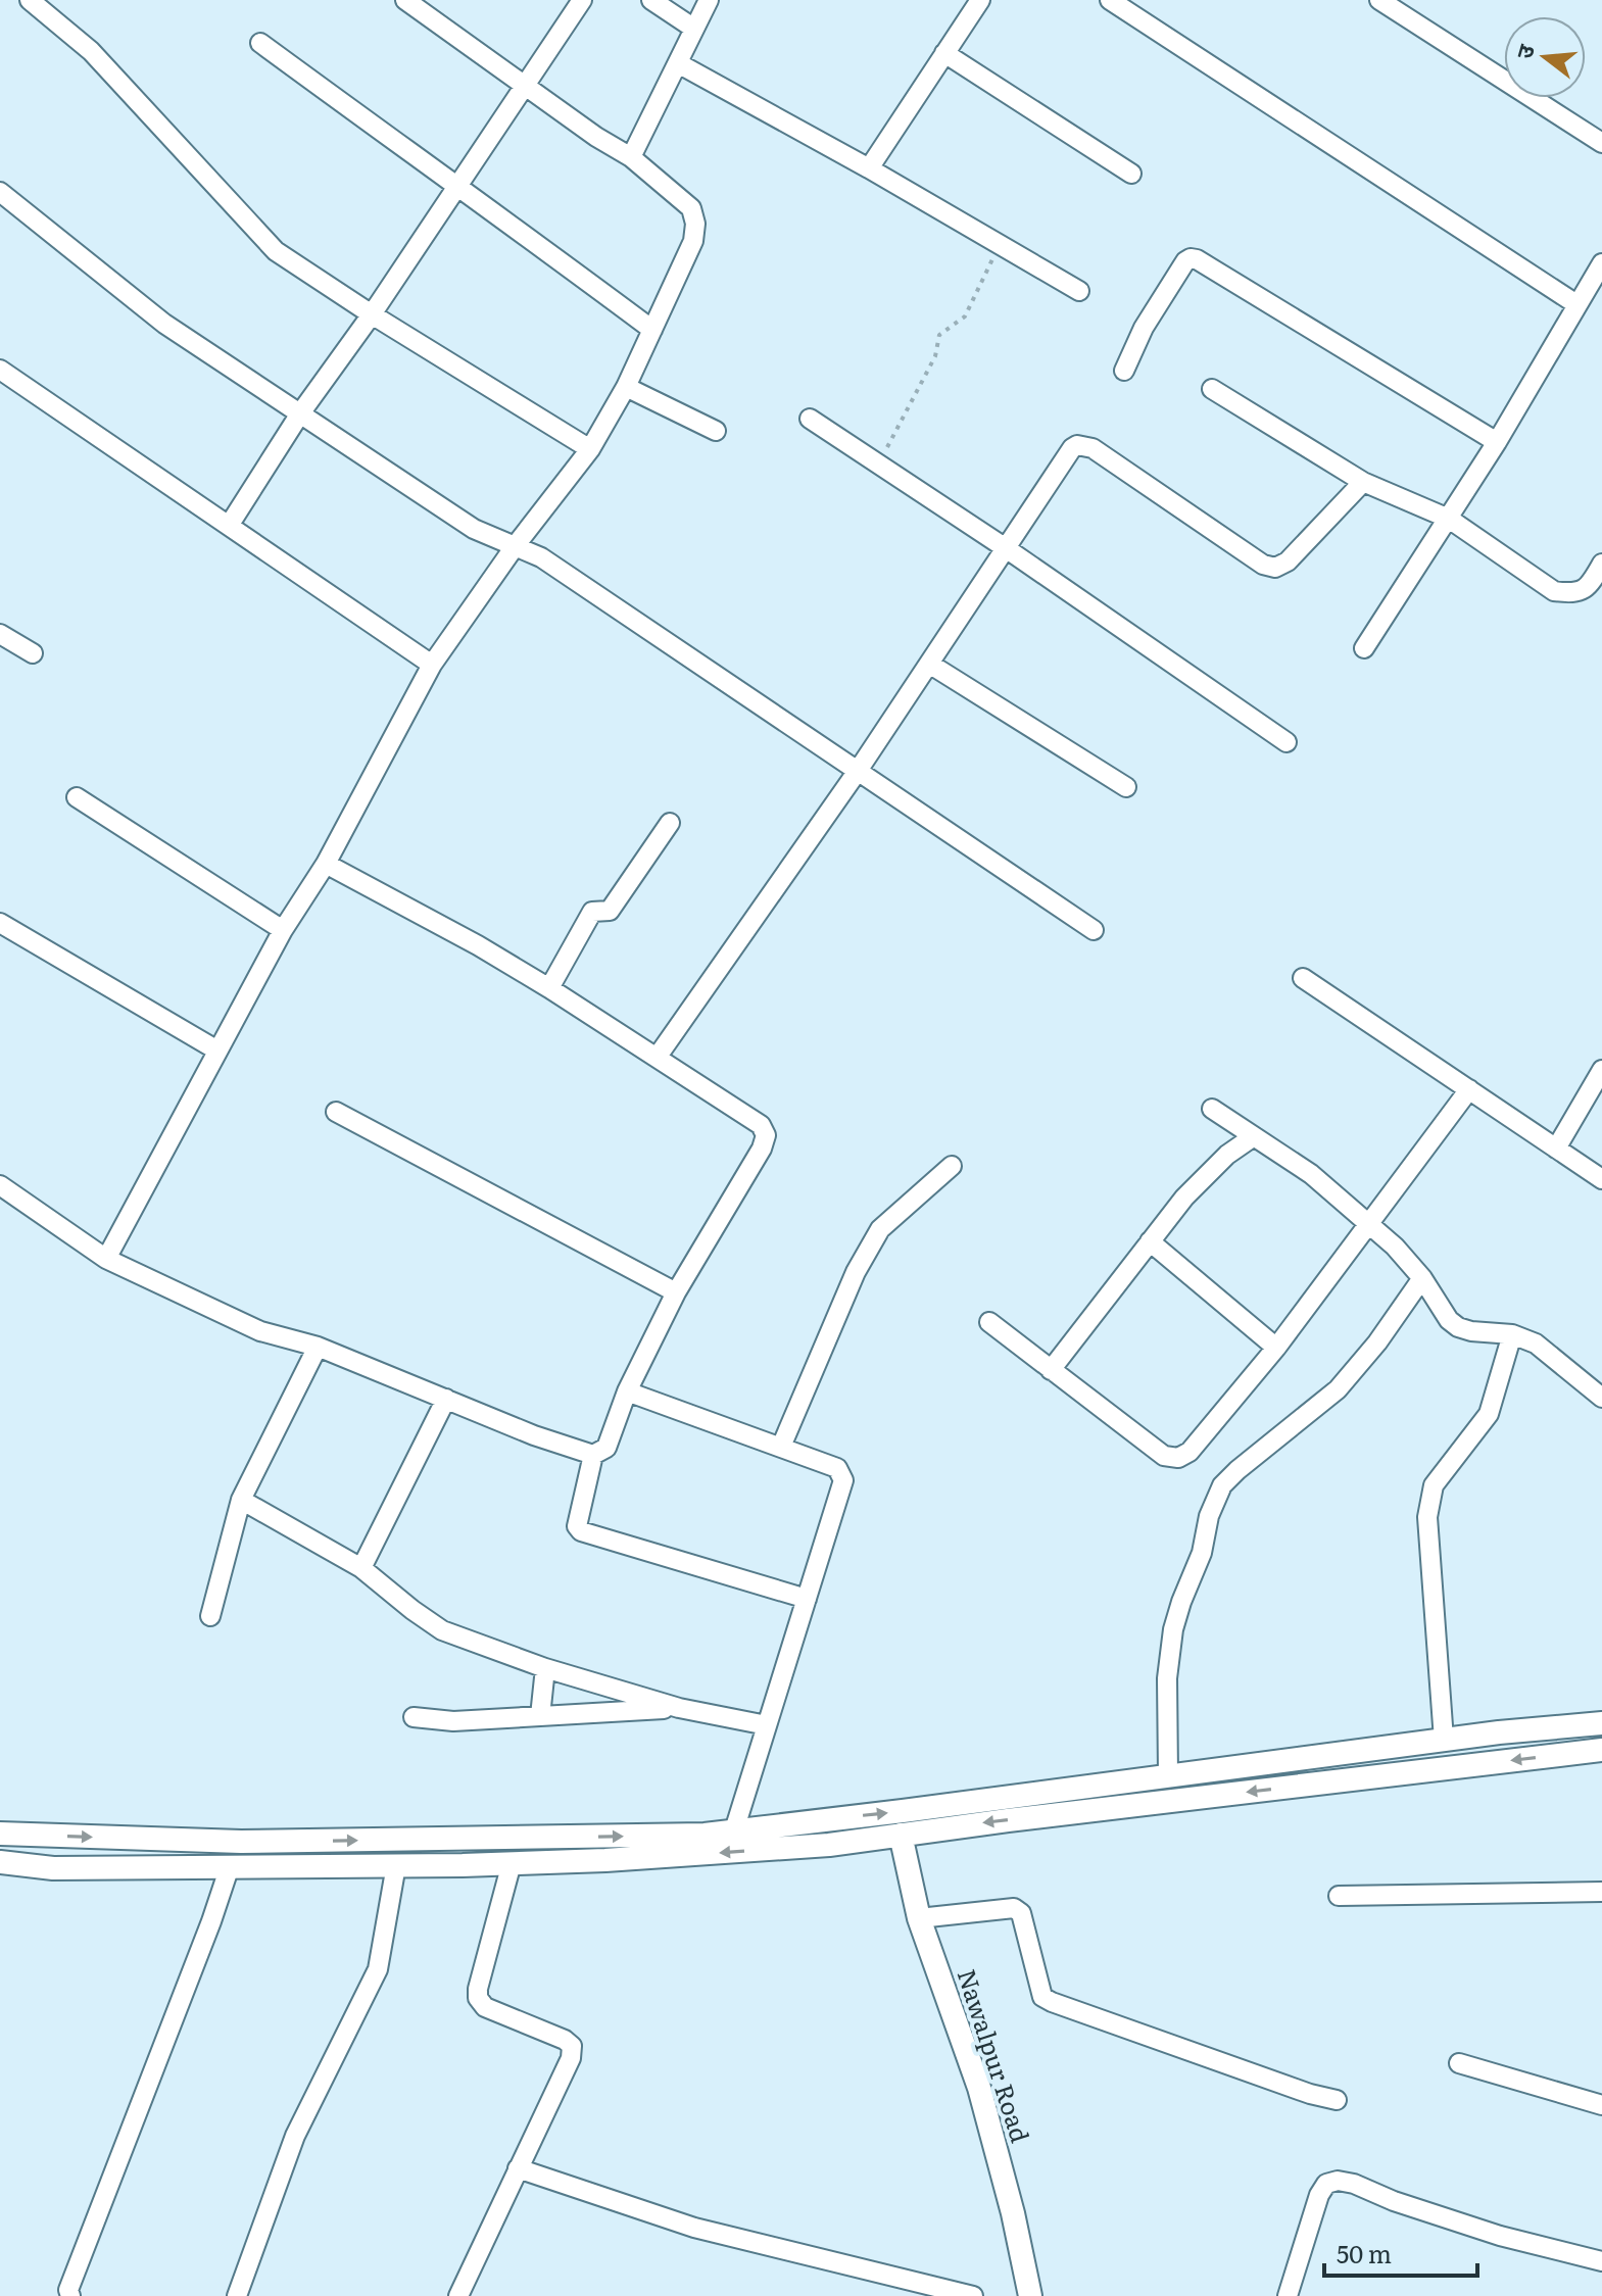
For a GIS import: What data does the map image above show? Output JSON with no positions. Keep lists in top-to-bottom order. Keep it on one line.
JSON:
{"streets":{"street":["Nawalpur Road"]},"scale_bar":"50 m","north":"left"}
